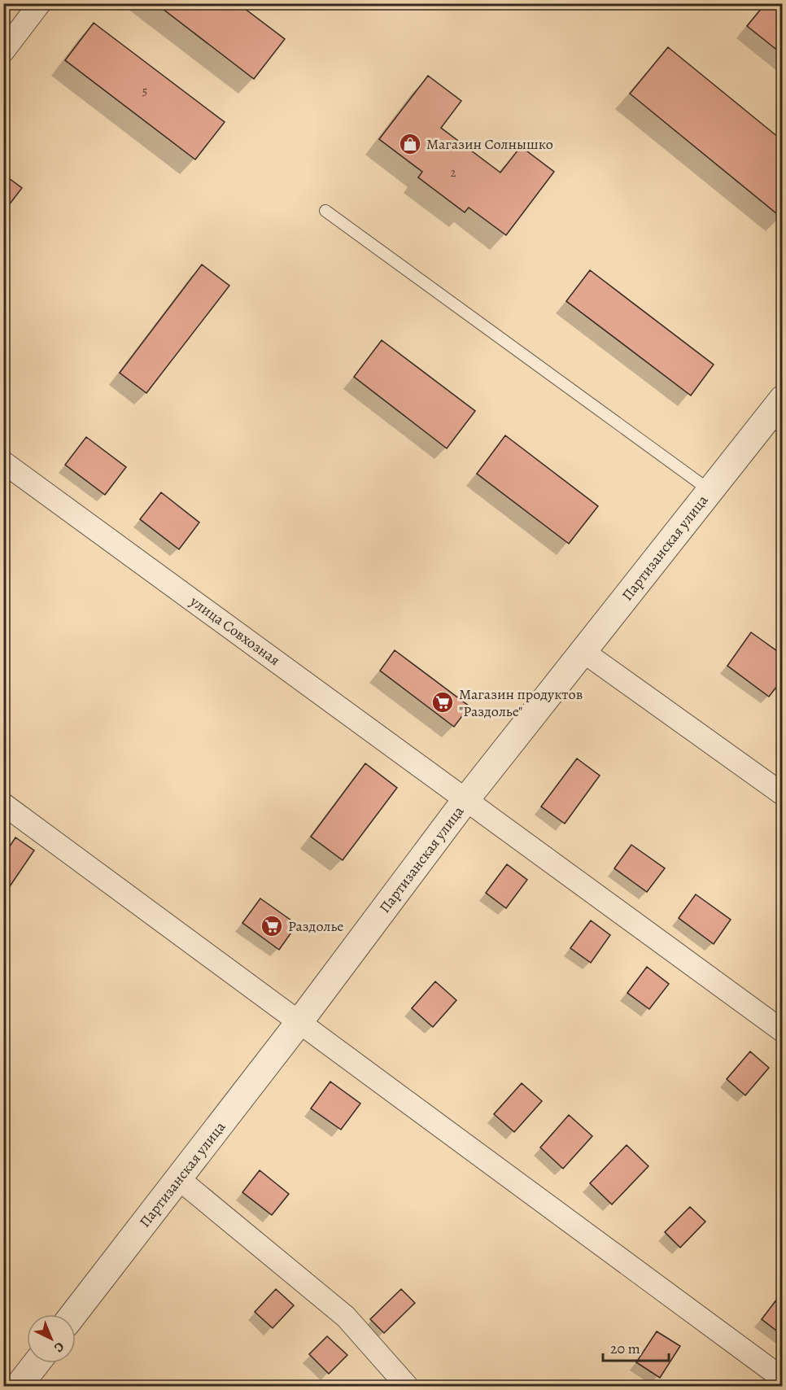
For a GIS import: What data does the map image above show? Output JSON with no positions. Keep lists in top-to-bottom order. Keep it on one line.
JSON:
{"streets":{"street":["Партизанская улица","улица Совхозная"]},"crossings":[["Партизанская улица","улица Совхозная"]],"places":{"shop":["Магазин Солнышко"],"supermarket":["Магазин продуктов \"Раздолье\"","Раздолье"]},"house_numbers":["5","2"],"scale_bar":"20 m","north":"bottom right"}
